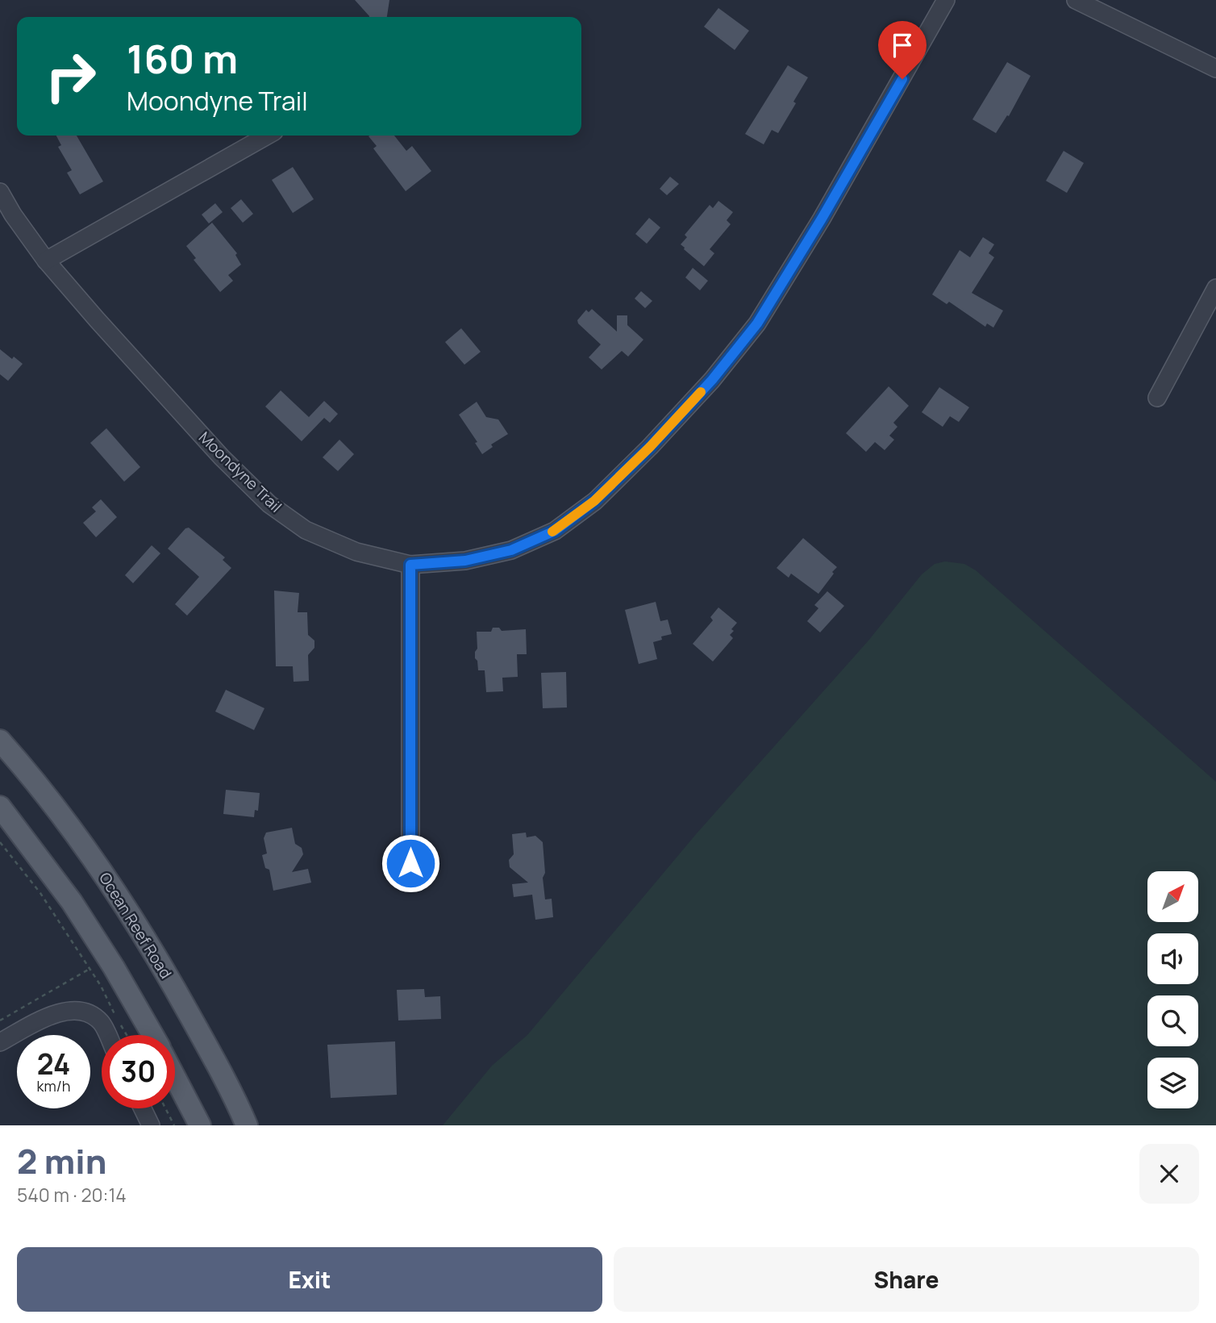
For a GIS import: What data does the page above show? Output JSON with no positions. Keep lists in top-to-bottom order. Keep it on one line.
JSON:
{"streets":{"main road":["Ocean Reef Road"],"street":["Moondyne Trail"]},"north":"top right","page":{"turn":["160 m","Moondyne Trail"],"speed":"24 km/h","limit":"30","heading":["2 min","540 m · 20:14"],"buttons":["Exit","Share"]}}
